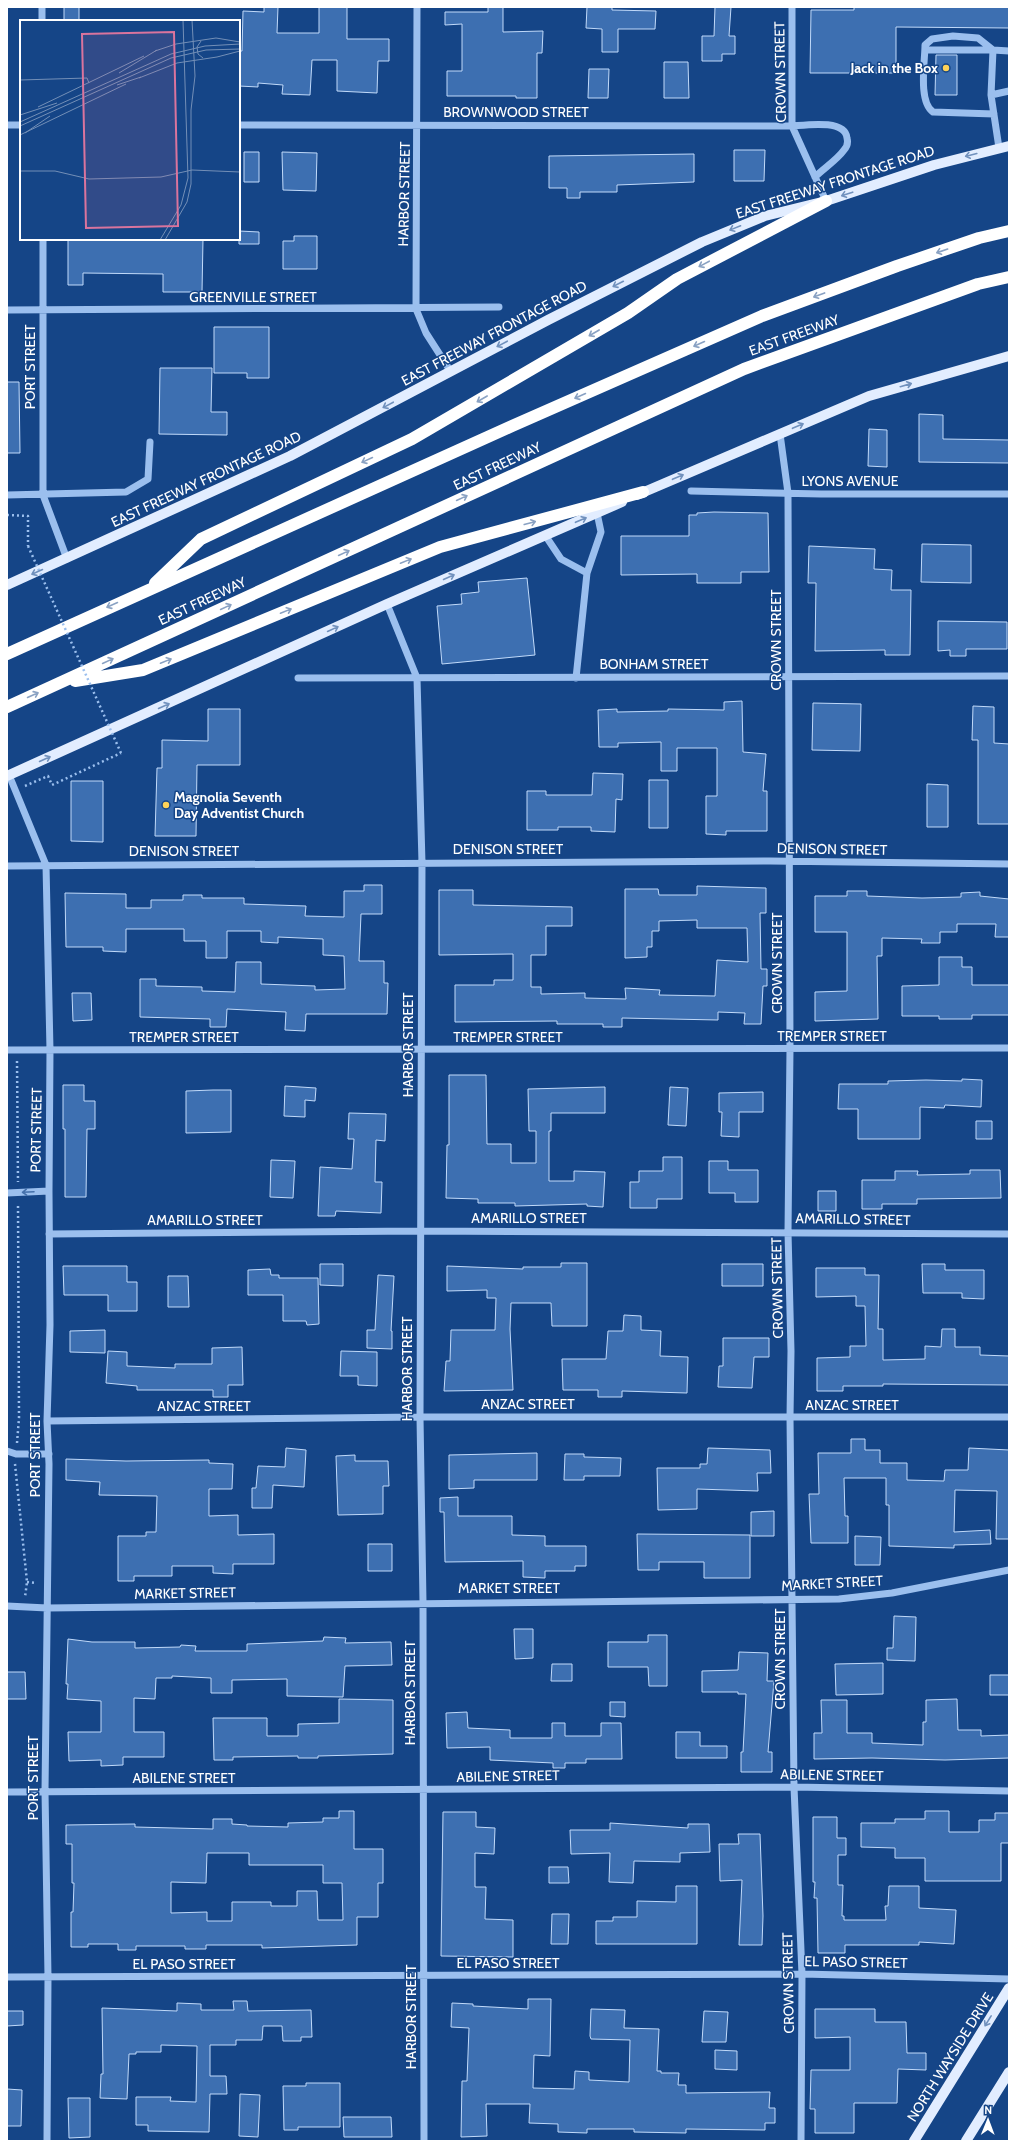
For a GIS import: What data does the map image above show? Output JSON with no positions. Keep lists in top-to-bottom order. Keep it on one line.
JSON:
{"streets":{"highway":["EAST FREEWAY"],"main road":["EAST FREEWAY FRONTAGE ROAD","NORTH WAYSIDE DRIVE"],"street":["CROWN STREET","BROWNWOOD STREET","HARBOR STREET","GREENVILLE STREET","PORT STREET","LYONS AVENUE","BONHAM STREET","DENISON STREET","TREMPER STREET","AMARILLO STREET","ANZAC STREET","MARKET STREET","ABILENE STREET","EL PASO STREET"]},"crossings":[["CROWN STREET","BROWNWOOD STREET"],["CROWN STREET","EAST FREEWAY FRONTAGE ROAD"],["CROWN STREET","LYONS AVENUE"],["CROWN STREET","BONHAM STREET"],["CROWN STREET","DENISON STREET"],["CROWN STREET","TREMPER STREET"],["CROWN STREET","AMARILLO STREET"],["CROWN STREET","ANZAC STREET"],["CROWN STREET","MARKET STREET"],["CROWN STREET","ABILENE STREET"],["CROWN STREET","EL PASO STREET"],["BROWNWOOD STREET","HARBOR STREET"],["EAST FREEWAY FRONTAGE ROAD","HARBOR STREET"],["HARBOR STREET","GREENVILLE STREET"],["HARBOR STREET","BONHAM STREET"],["HARBOR STREET","DENISON STREET"],["HARBOR STREET","TREMPER STREET"],["HARBOR STREET","AMARILLO STREET"],["HARBOR STREET","ANZAC STREET"],["HARBOR STREET","MARKET STREET"],["HARBOR STREET","ABILENE STREET"],["HARBOR STREET","EL PASO STREET"],["GREENVILLE STREET","PORT STREET"],["PORT STREET","DENISON STREET"],["PORT STREET","TREMPER STREET"],["PORT STREET","AMARILLO STREET"],["PORT STREET","ANZAC STREET"],["PORT STREET","MARKET STREET"],["PORT STREET","ABILENE STREET"],["PORT STREET","EL PASO STREET"]],"one_way":["EAST FREEWAY FRONTAGE ROAD"],"places":["Jack in the Box","Magnolia Seventh Day Adventist Church"],"north":"top"}
